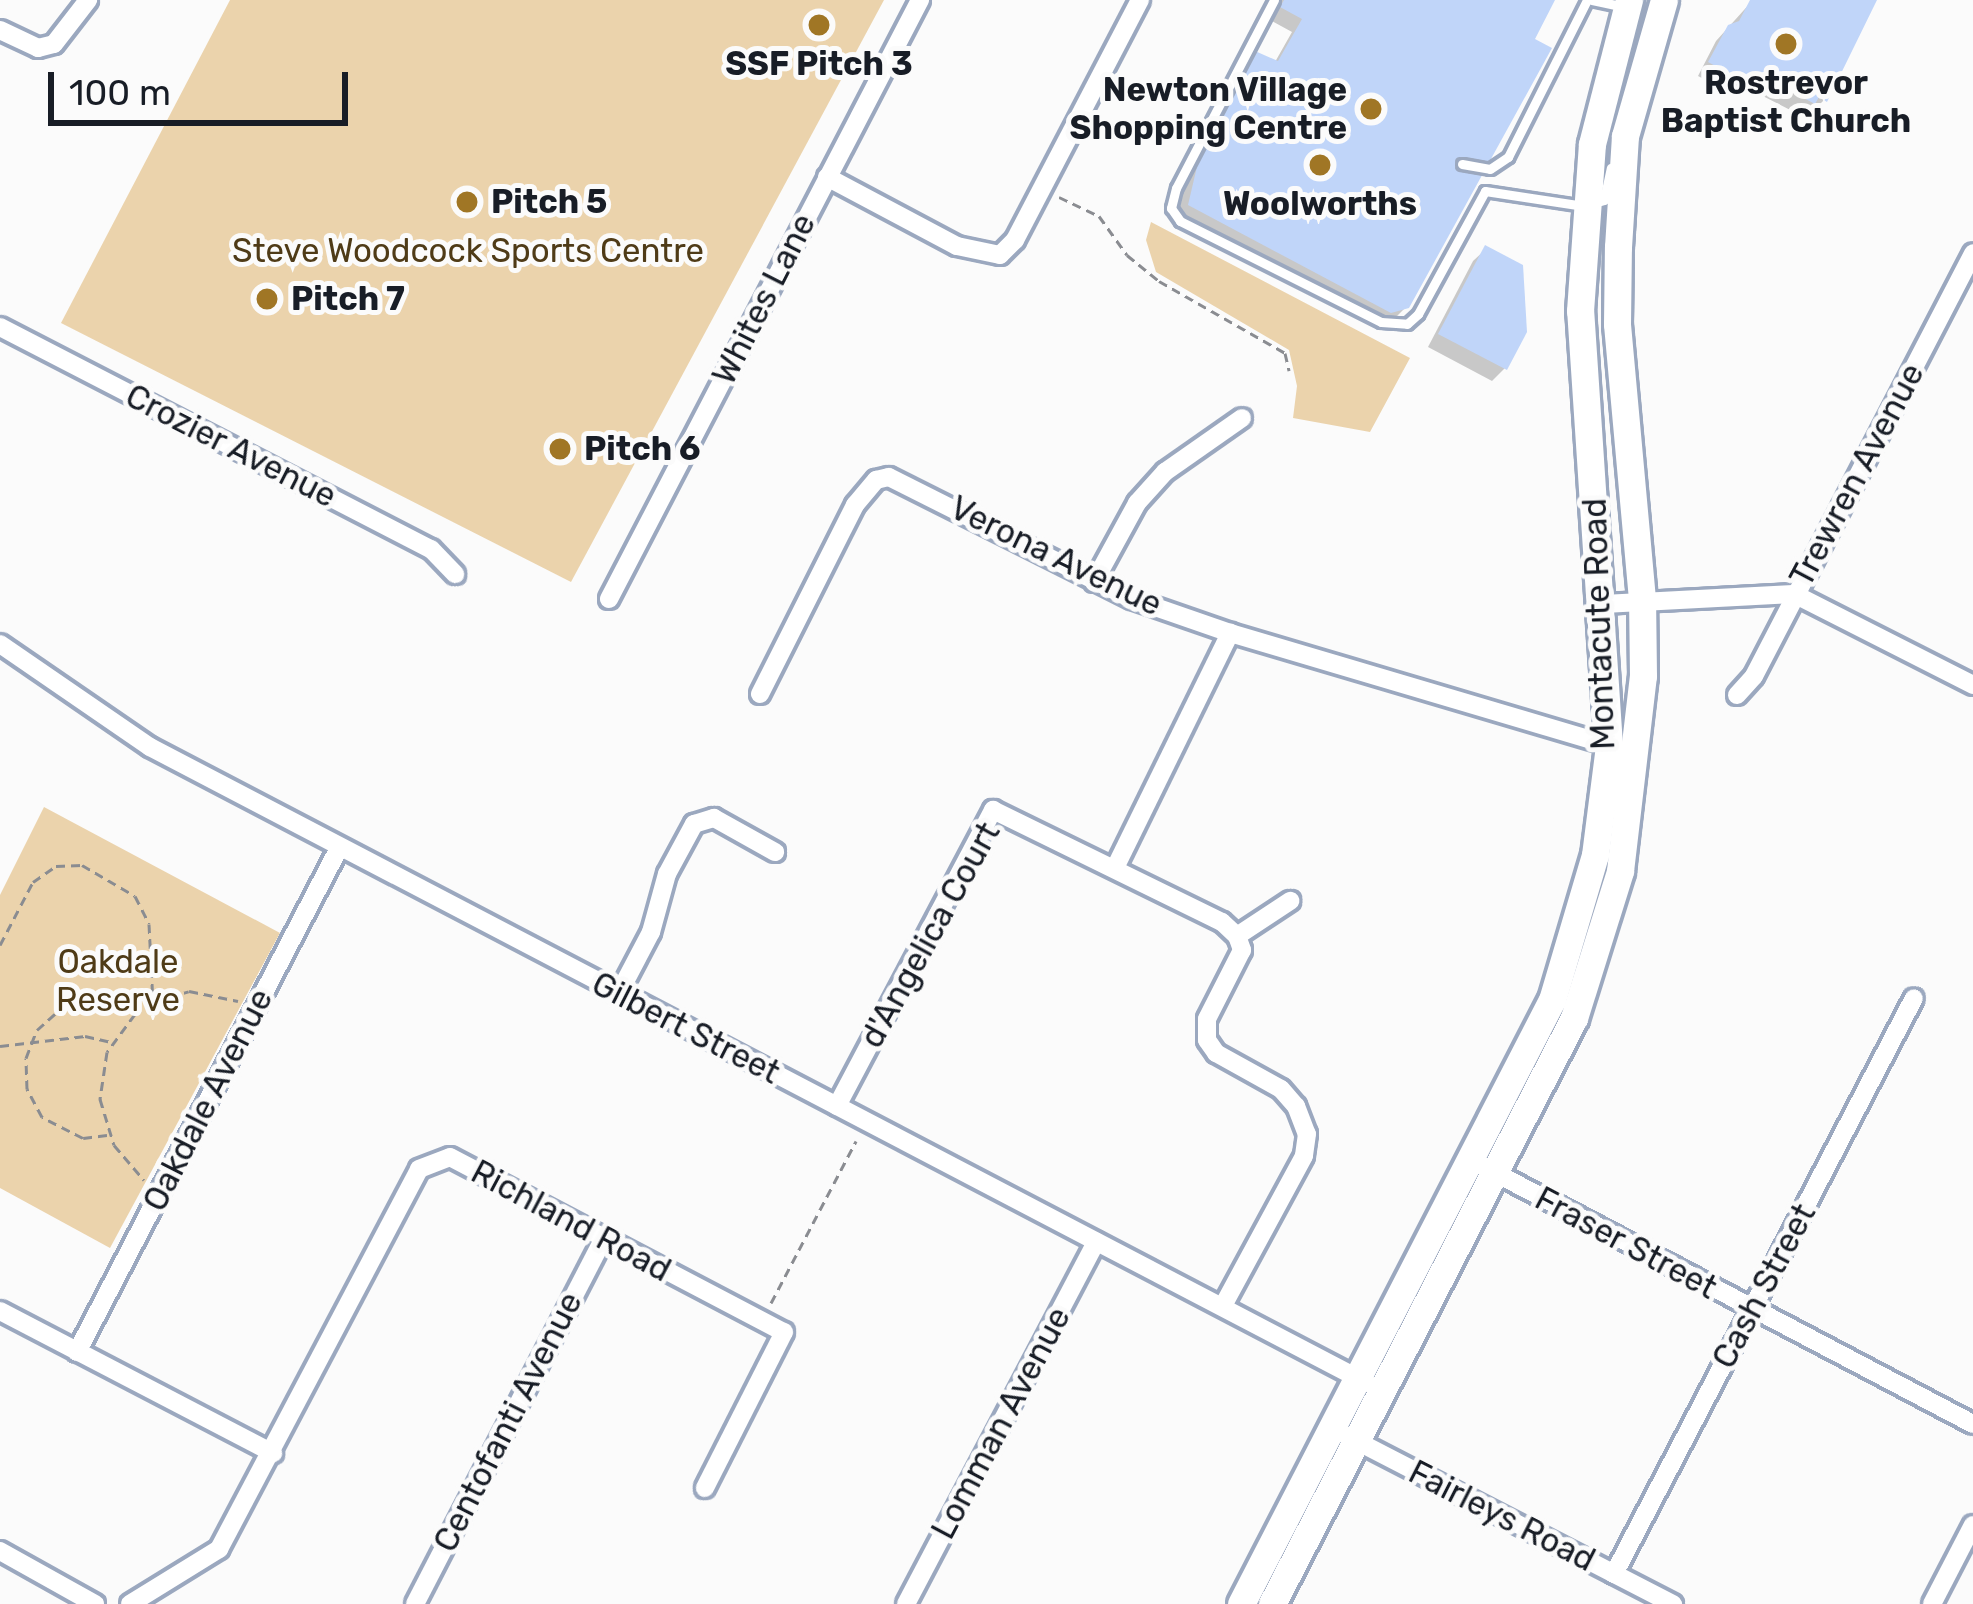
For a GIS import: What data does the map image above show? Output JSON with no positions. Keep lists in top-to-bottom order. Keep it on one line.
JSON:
{"streets":{"main road":["Montacute Road"],"street":["Whites Lane","Crozier Avenue","Trewren Avenue","Verona Avenue","d'Angelica Court","Gilbert Street","Oakdale Avenue","Richland Road","Fraser Street","Cash Street","Centofanti Avenue","Lomman Avenue","Fairleys Road"]},"crossings":[["Verona Avenue","Montacute Road"],["Montacute Road","Gilbert Street"],["Montacute Road","Fraser Street"],["Montacute Road","Fairleys Road"],["d'Angelica Court","Gilbert Street"],["Gilbert Street","Oakdale Avenue"],["Gilbert Street","Lomman Avenue"],["Richland Road","Centofanti Avenue"],["Fraser Street","Cash Street"],["Cash Street","Fairleys Road"]],"parks":["Steve Woodcock Sports Centre","Oakdale Reserve"],"places":["SSF Pitch 3","Rostrevor Baptist Church","Newton Village Shopping Centre","Woolworths","Pitch 5","Pitch 7","Pitch 6"],"scale_bar":"100 m"}
